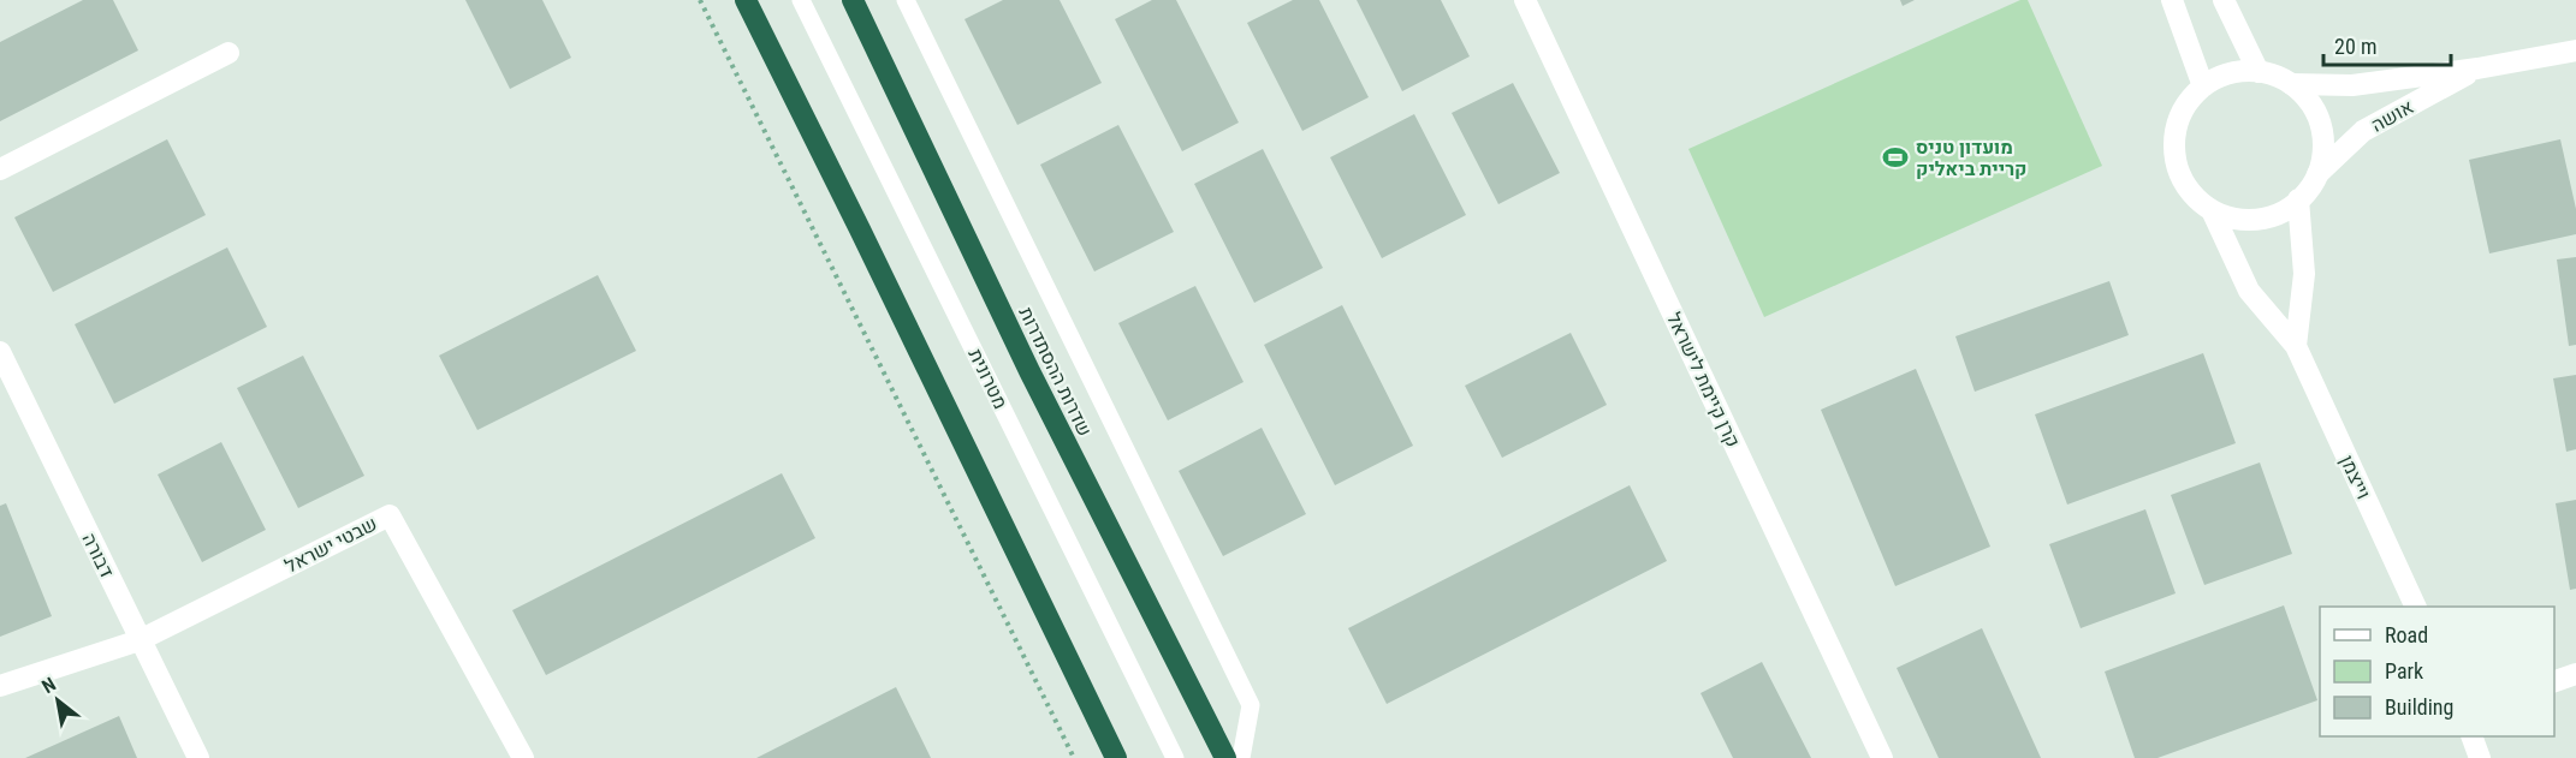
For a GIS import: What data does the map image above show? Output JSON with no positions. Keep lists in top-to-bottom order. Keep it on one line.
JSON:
{"streets":{"highway":["שדרות ההסתדרות"],"street":["אושה","קרן קיימת לישראל","וייצמן","שבטי ישראל","דבורה"],"lane":["מטרונית"]},"crossings":[["אושה","וייצמן"],["שבטי ישראל","דבורה"]],"places":{"sports":["מועדון טניס קריית ביאליק"]},"legend":["Road","Park","Building"],"scale_bar":"20 m","north":"top left"}
